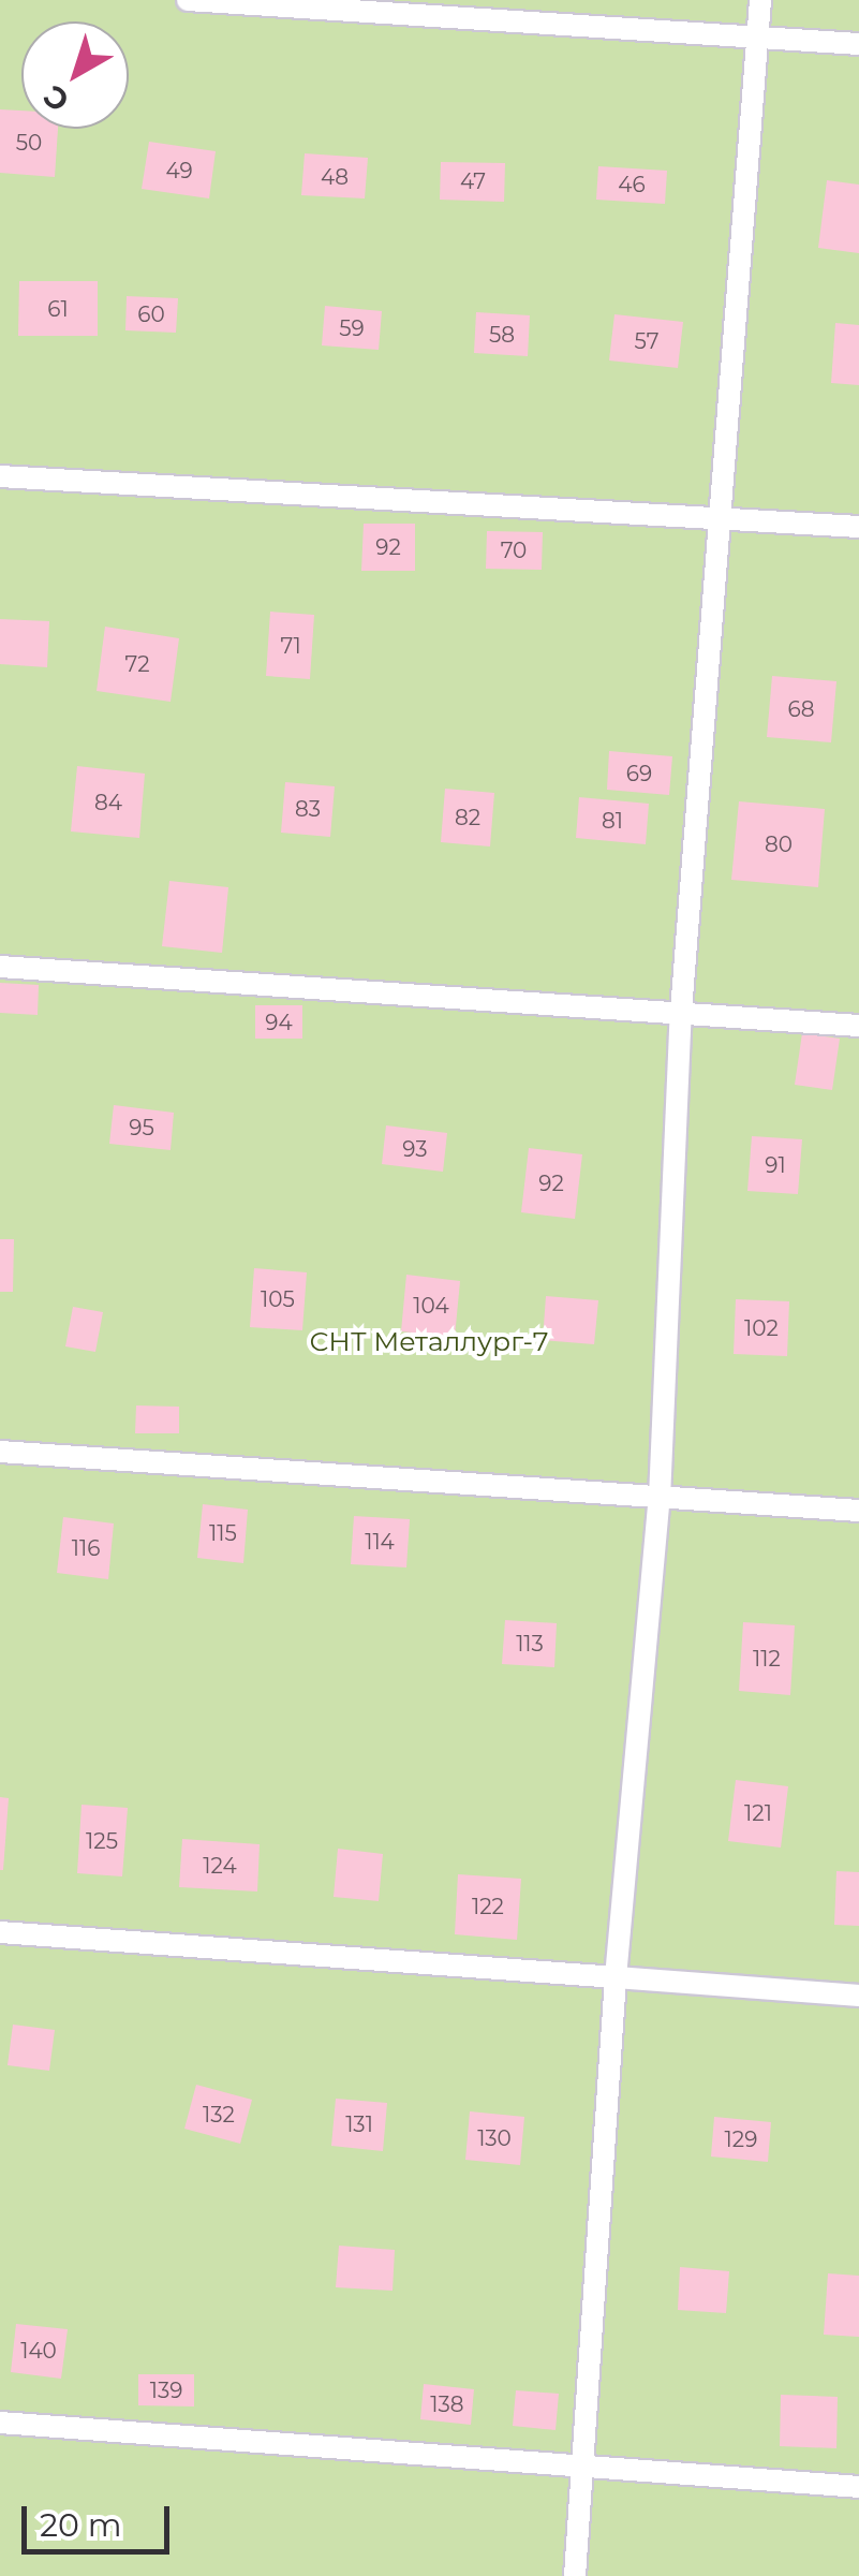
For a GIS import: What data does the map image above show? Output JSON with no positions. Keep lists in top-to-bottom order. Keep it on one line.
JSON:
{"parks":["СНТ Металлург-7"],"house_numbers":["50","49","48","47","46","61","60","59","58","57","92","70","71","72","68","69","84","83","82","81","80","94","95","93","91","92","105","104","102","115","114","116","113","112","121","125","124","122","132","131","130","129","140","139","138"],"scale_bar":"20 m","north":"bottom left"}
